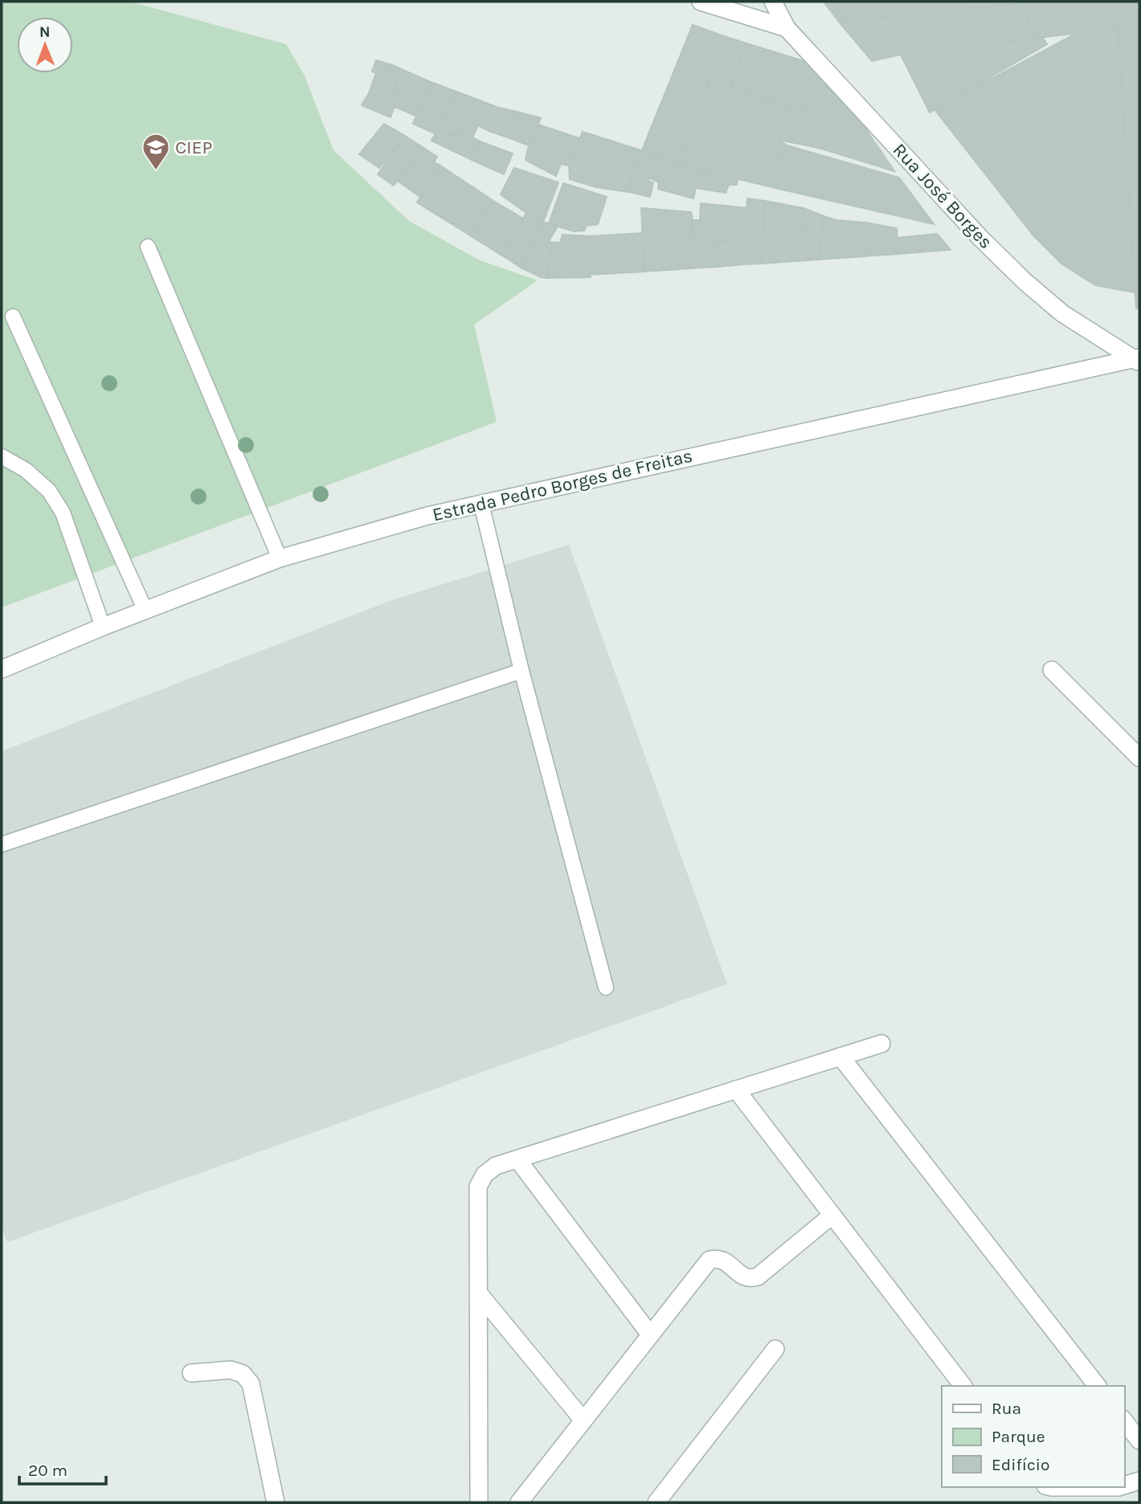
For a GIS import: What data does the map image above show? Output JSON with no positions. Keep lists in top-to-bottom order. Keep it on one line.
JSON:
{"streets":{"street":["Rua José Borges","Estrada Pedro Borges de Freitas"]},"crossings":[["Rua José Borges","Estrada Pedro Borges de Freitas"]],"places":{"school or university":["CIEP"]},"legend":["Rua","Parque","Edifício"],"scale_bar":"20 m","north":"top"}
